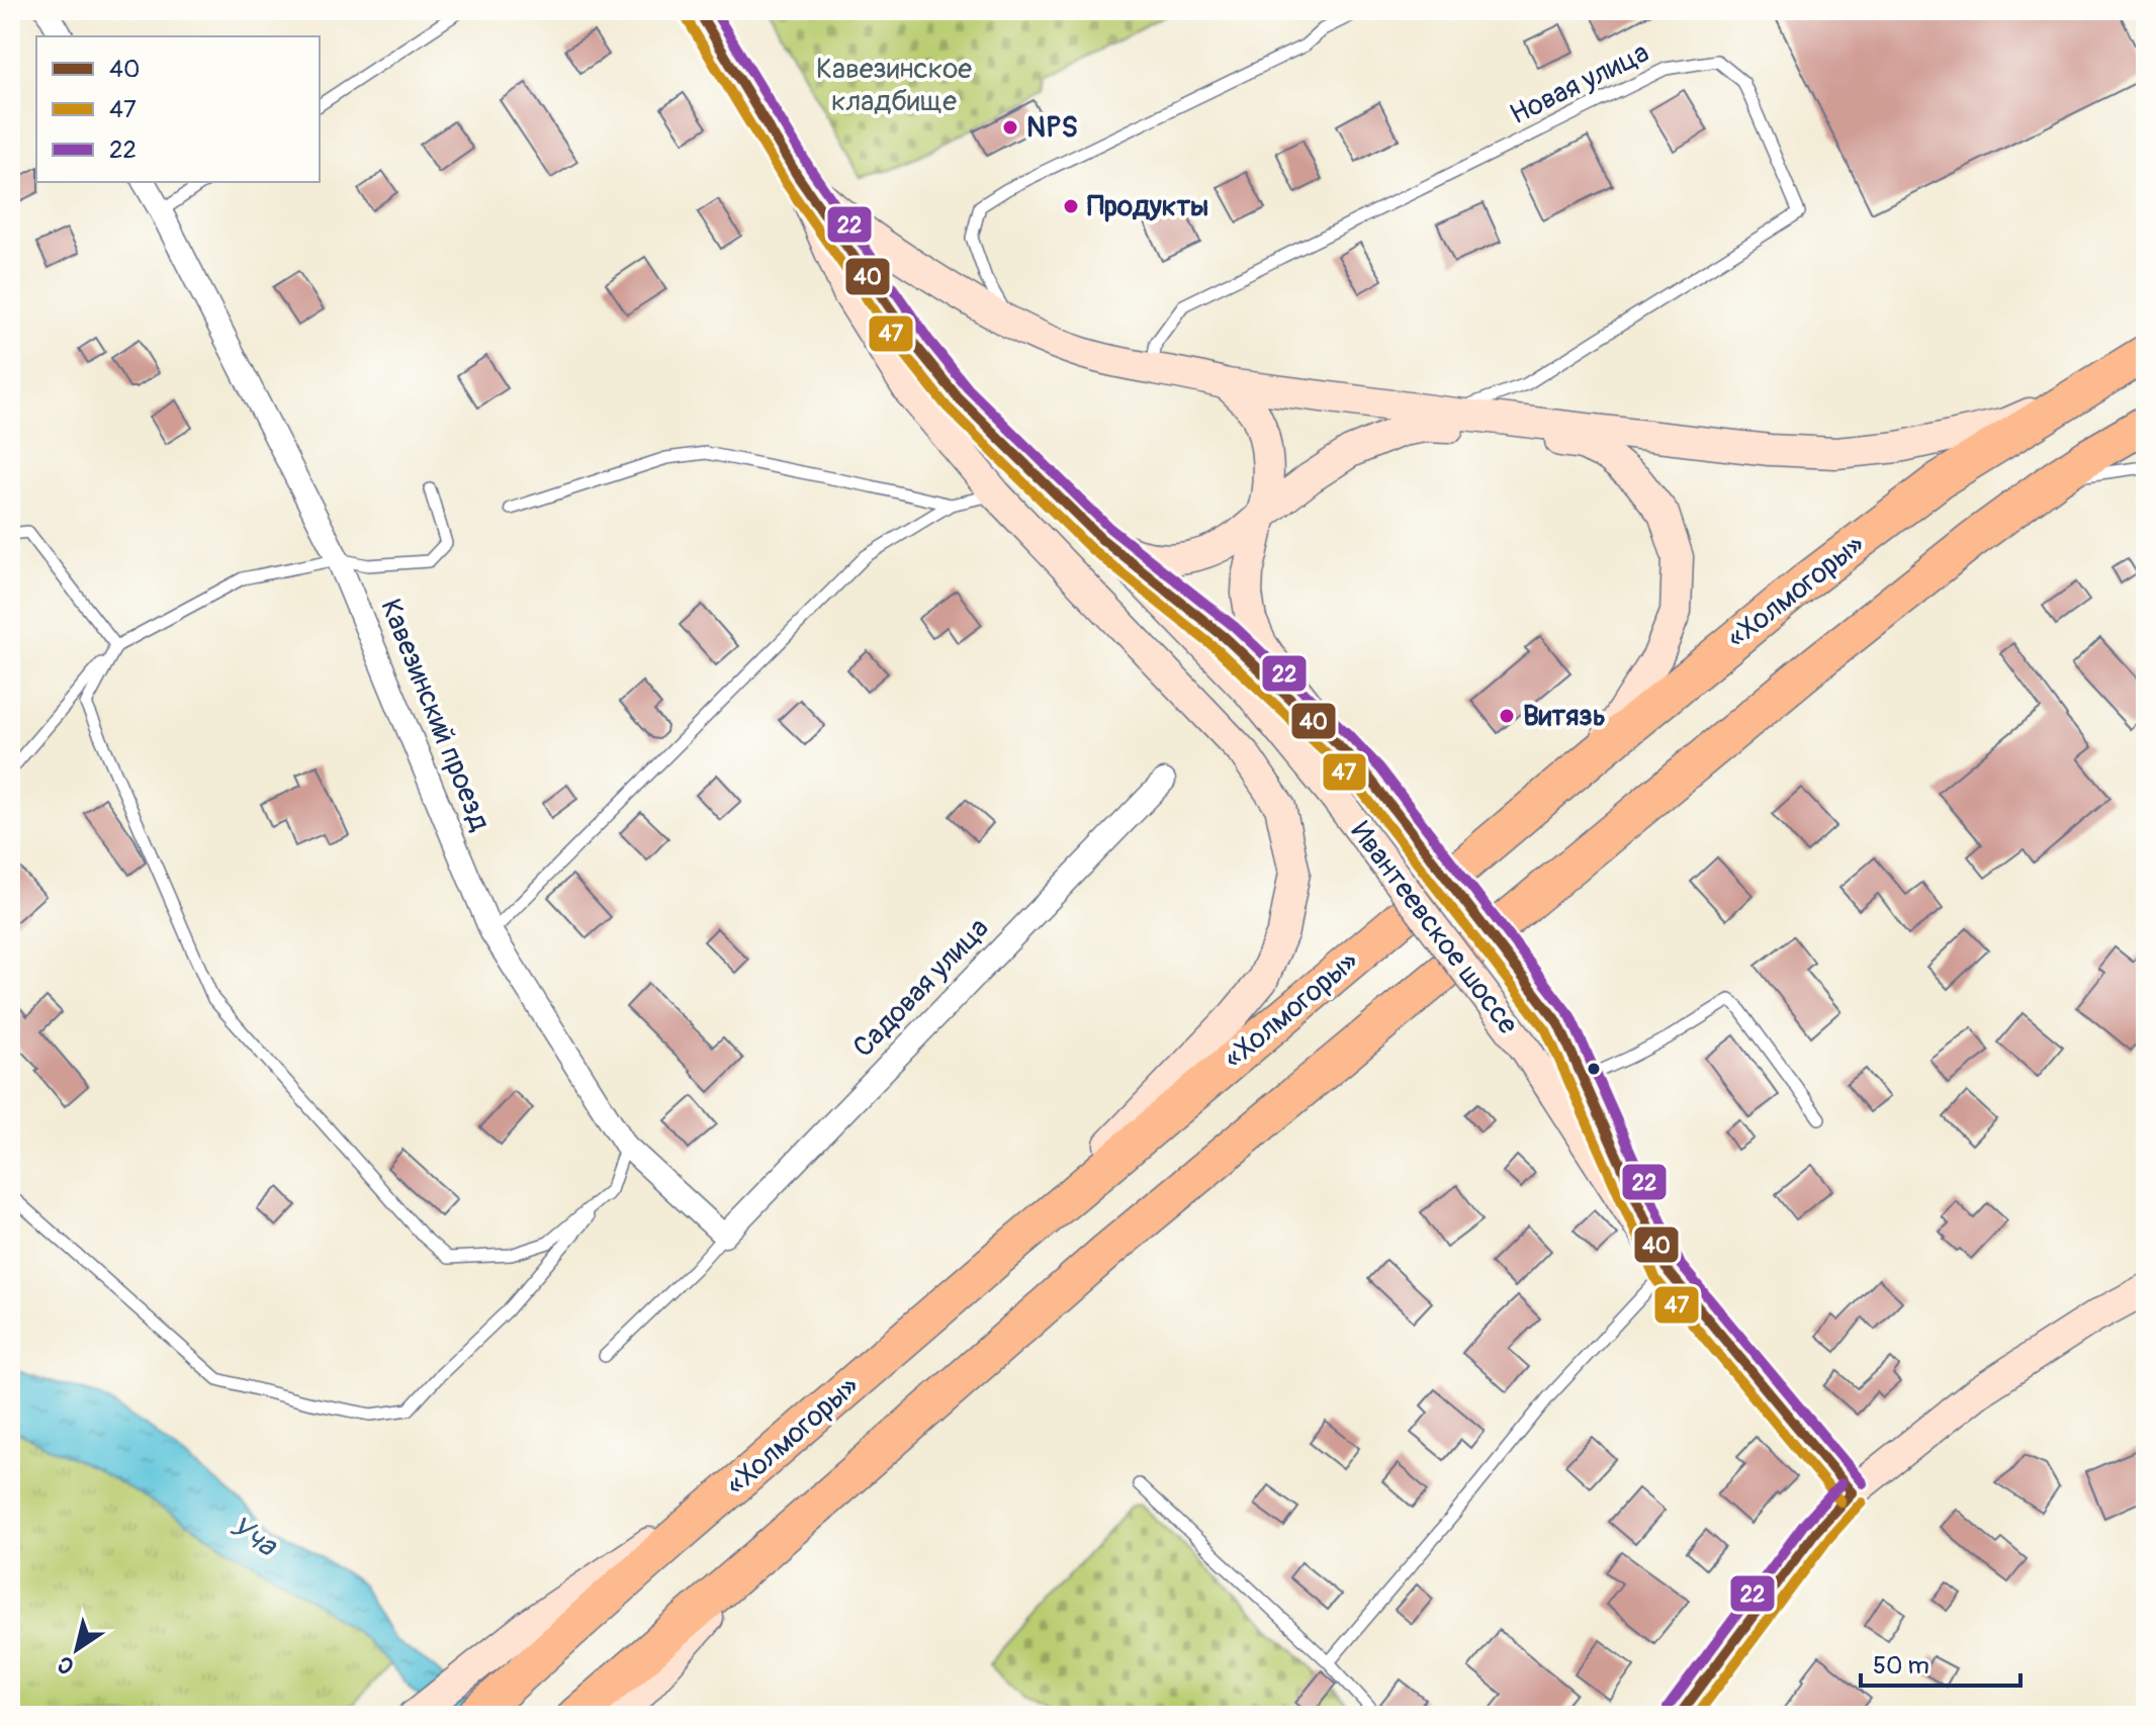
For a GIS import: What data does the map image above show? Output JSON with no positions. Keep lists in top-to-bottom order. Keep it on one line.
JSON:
{"streets":{"highway":["«Холмогоры»"],"main road":["Ивантеевское шоссе"],"street":["Кавезинский проезд","Садовая улица"],"lane":["Новая улица"]},"crossings":[["Кавезинский проезд","Садовая улица"]],"water":["Уча"],"parks":["Кавезинское кладбище"],"places":["NPS","Продукты","Витязь"],"lines":["transit line 40","transit line 22","transit line 47"],"legend":["40","47","22"],"scale_bar":"50 m","north":"bottom left"}
